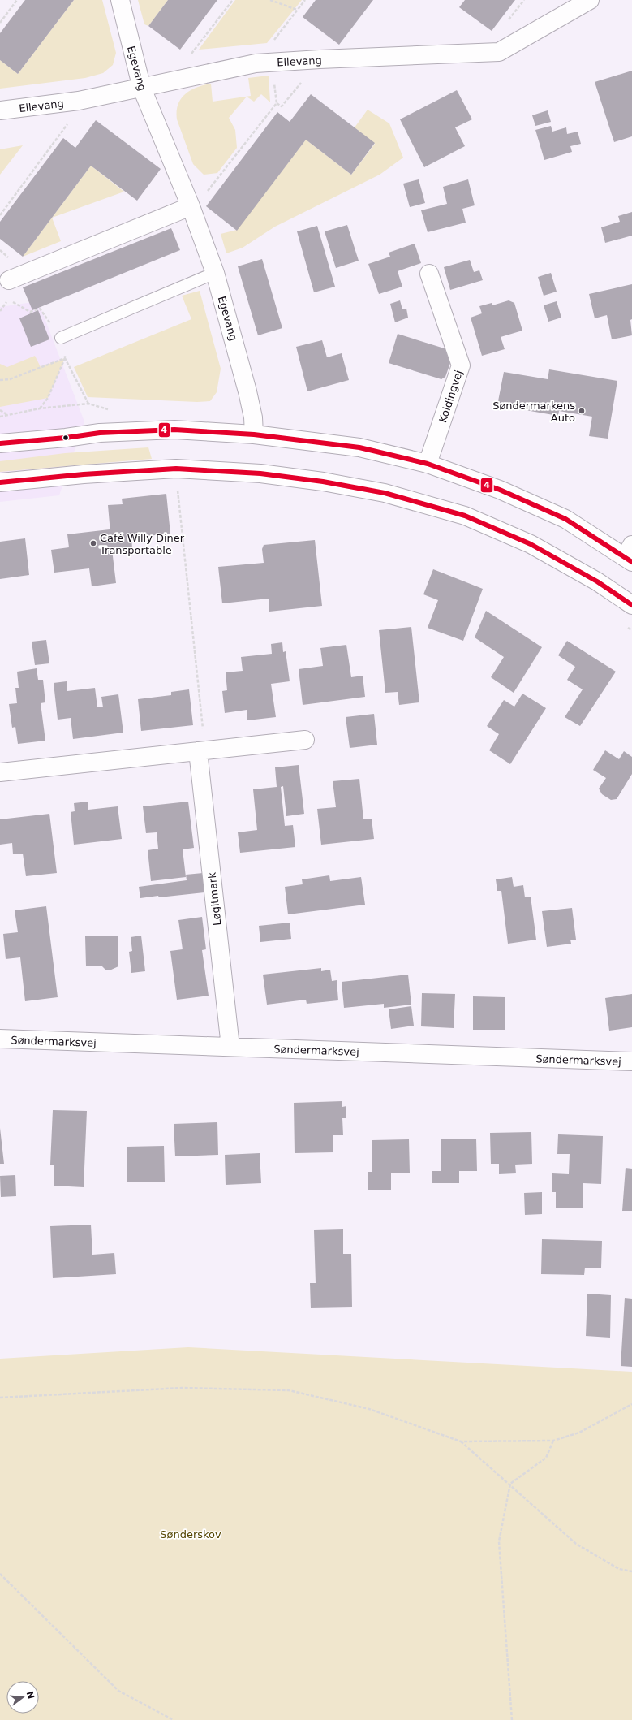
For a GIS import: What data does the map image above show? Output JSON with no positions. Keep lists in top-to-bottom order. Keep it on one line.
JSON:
{"streets":{"street":["Ellevang","Egevang","Koldingvej","Løgitmark","Søndermarksvej"]},"crossings":[["Ellevang","Egevang"],["Løgitmark","Søndermarksvej"]],"parks":["Sønderskov"],"places":["Søndermarkens Auto","Café Willy Diner Transportable"],"lines":["transit line 4"],"north":"right"}
